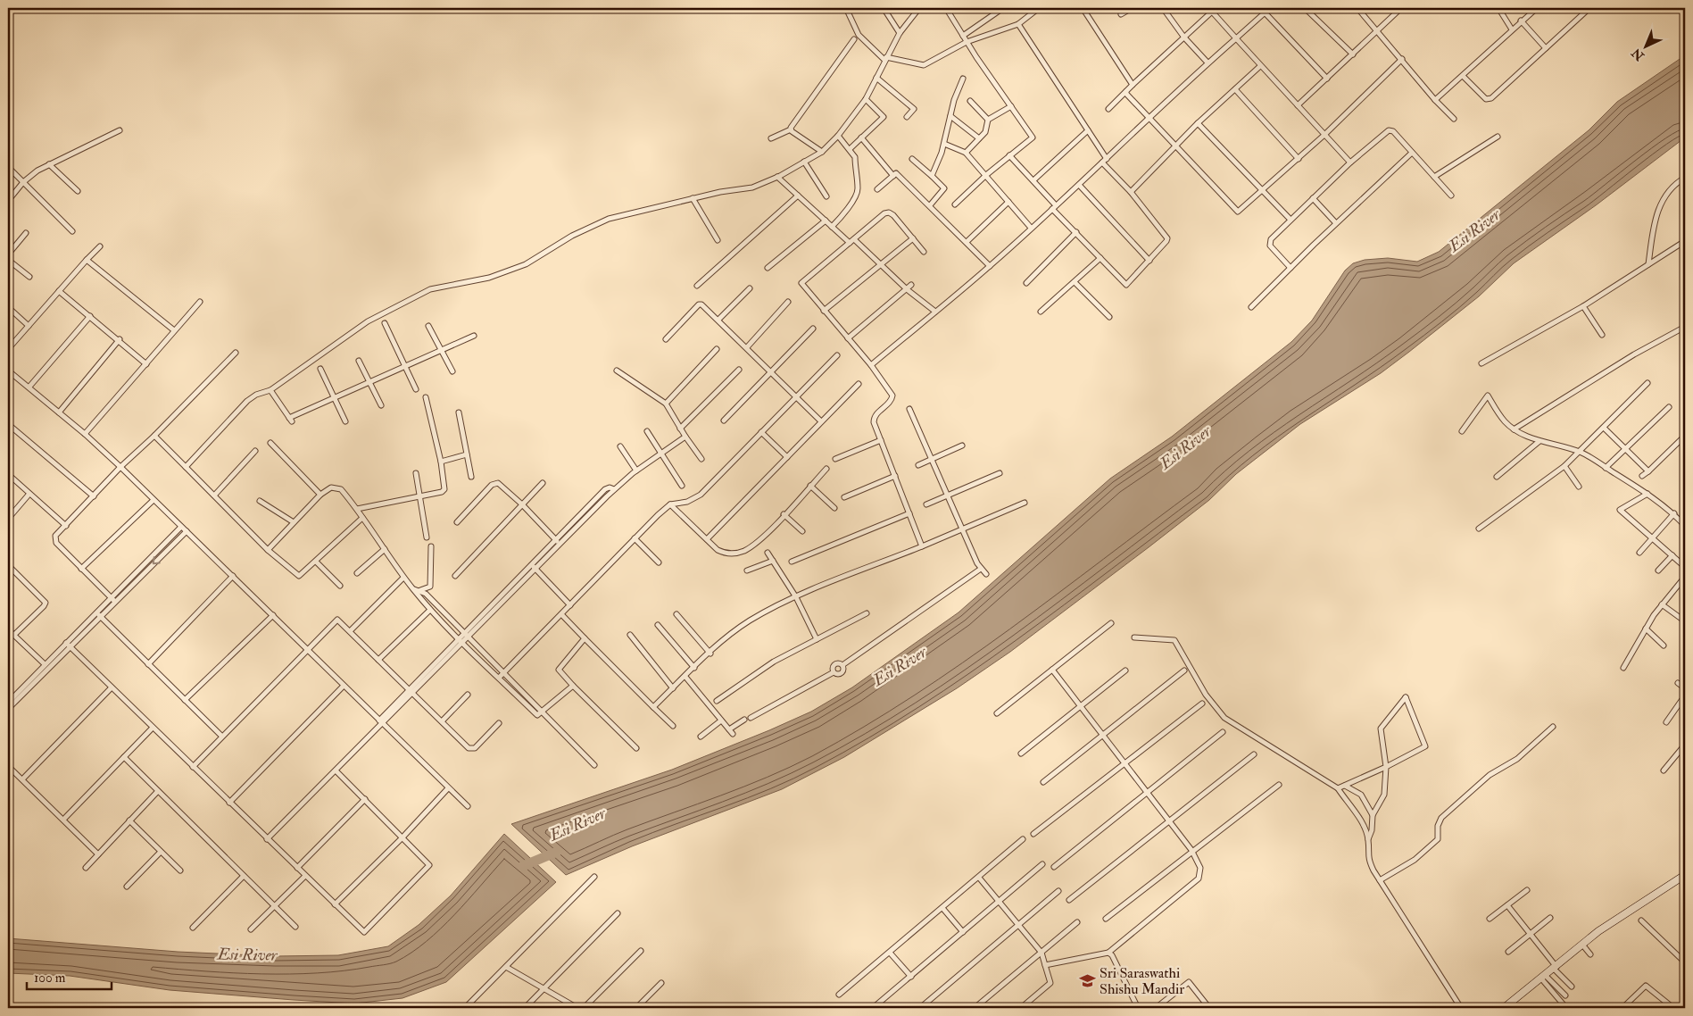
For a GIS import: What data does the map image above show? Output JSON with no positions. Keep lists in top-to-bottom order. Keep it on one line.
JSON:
{"water":["Esi River"],"places":{"school or university":["Sri Saraswathi Shishu Mandir"]},"scale_bar":"100 m","north":"bottom left"}
